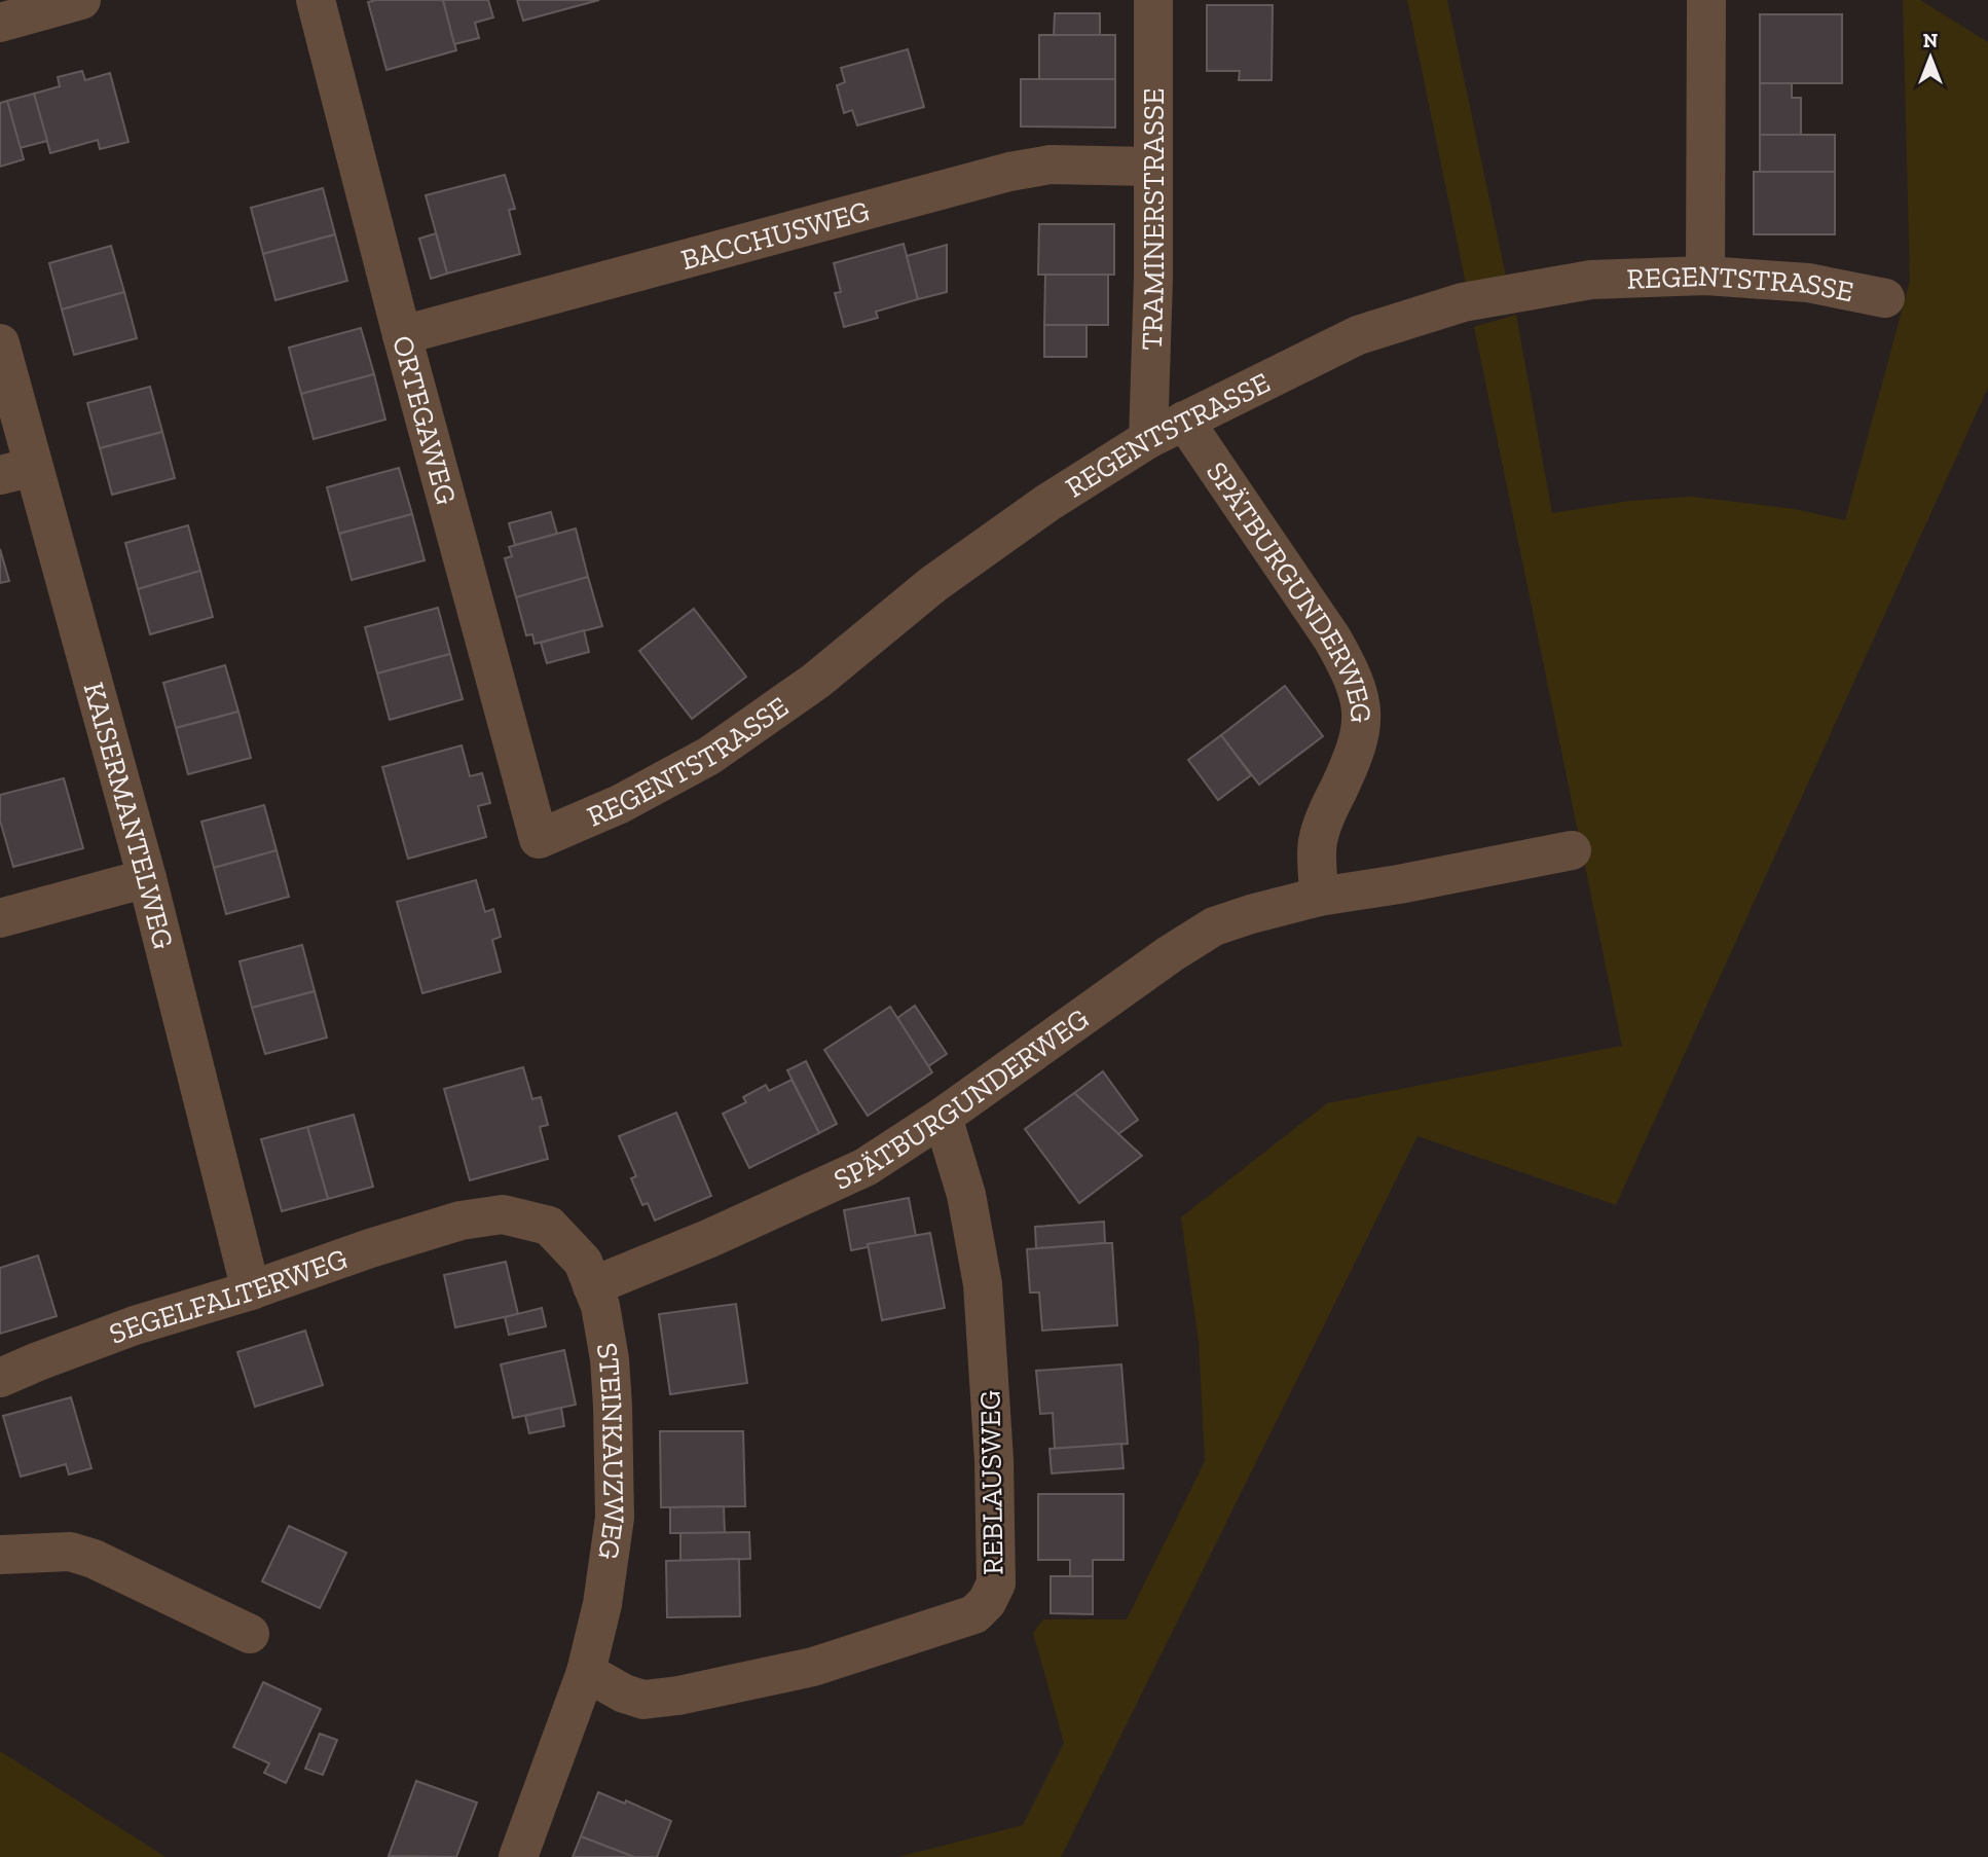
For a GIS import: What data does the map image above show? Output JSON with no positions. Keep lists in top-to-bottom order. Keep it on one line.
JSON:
{"streets":{"street":["TRAMINERSTRASSE","BACCHUSWEG","REGENTSTRASSE","ORTEGAWEG","SPÄTBURGUNDERWEG","KAISERMANTELWEG","SEGELFALTERWEG","STEINKAUZWEG","REBLAUSWEG"]},"crossings":[["TRAMINERSTRASSE","BACCHUSWEG"],["TRAMINERSTRASSE","REGENTSTRASSE"],["BACCHUSWEG","ORTEGAWEG"],["REGENTSTRASSE","ORTEGAWEG"],["REGENTSTRASSE","SPÄTBURGUNDERWEG"],["SPÄTBURGUNDERWEG","STEINKAUZWEG"],["SPÄTBURGUNDERWEG","REBLAUSWEG"],["KAISERMANTELWEG","SEGELFALTERWEG"],["SEGELFALTERWEG","STEINKAUZWEG"],["STEINKAUZWEG","REBLAUSWEG"]],"north":"top"}
